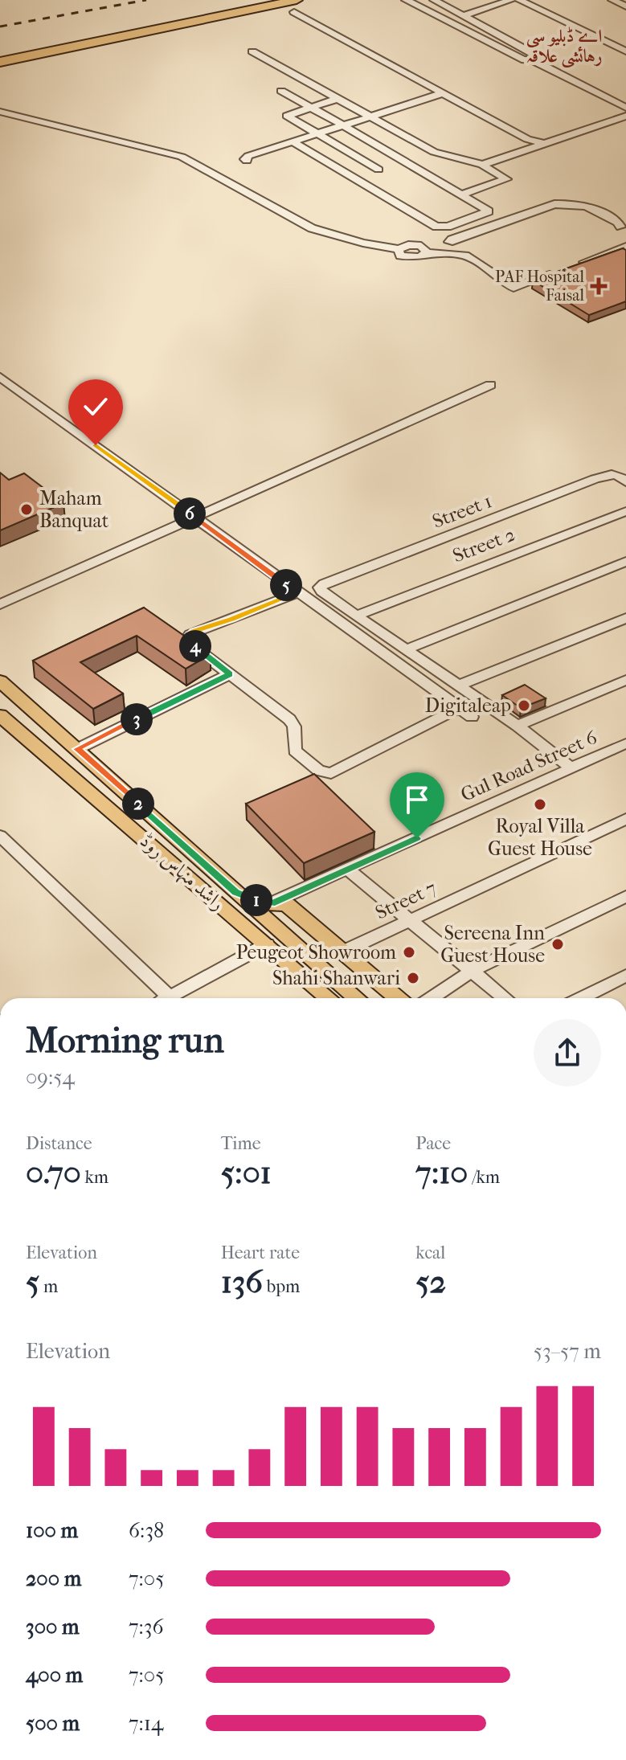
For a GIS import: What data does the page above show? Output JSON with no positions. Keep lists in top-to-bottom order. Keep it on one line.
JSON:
{"streets":{"main road":["راشد منہاس روڈ"],"street":["Street 1","Street 2","Gul Road Street 6","Street 7"]},"crossings":[["Street 1","Street 2"]],"districts":["اے ڈبلیو سی رہائشی علاقہ"],"places":{"health":["PAF Hospital Faisal"],"other":["Maham Banquat","Digitaleap","Royal Villa Guest House","Sereena Inn Guest House","Peugeot Showroom","Shahi Shanwari"]},"page":{"pins":["6","5","4","3","2","1"],"heading":["Morning run","09:54"],"stats":[["Distance","0.70 km"],["Time","5:01"],["Pace","7:10 /km"],["Elevation","5 m"],["Heart rate","136 bpm"],["kcal","52"]],"chart":["Elevation","53–57 m"],"list":[{"name":"100 m","note":"6:38"},{"name":"200 m","note":"7:05"},{"name":"300 m","note":"7:36"},{"name":"400 m","note":"7:05"},{"name":"500 m","note":"7:14"}]}}
